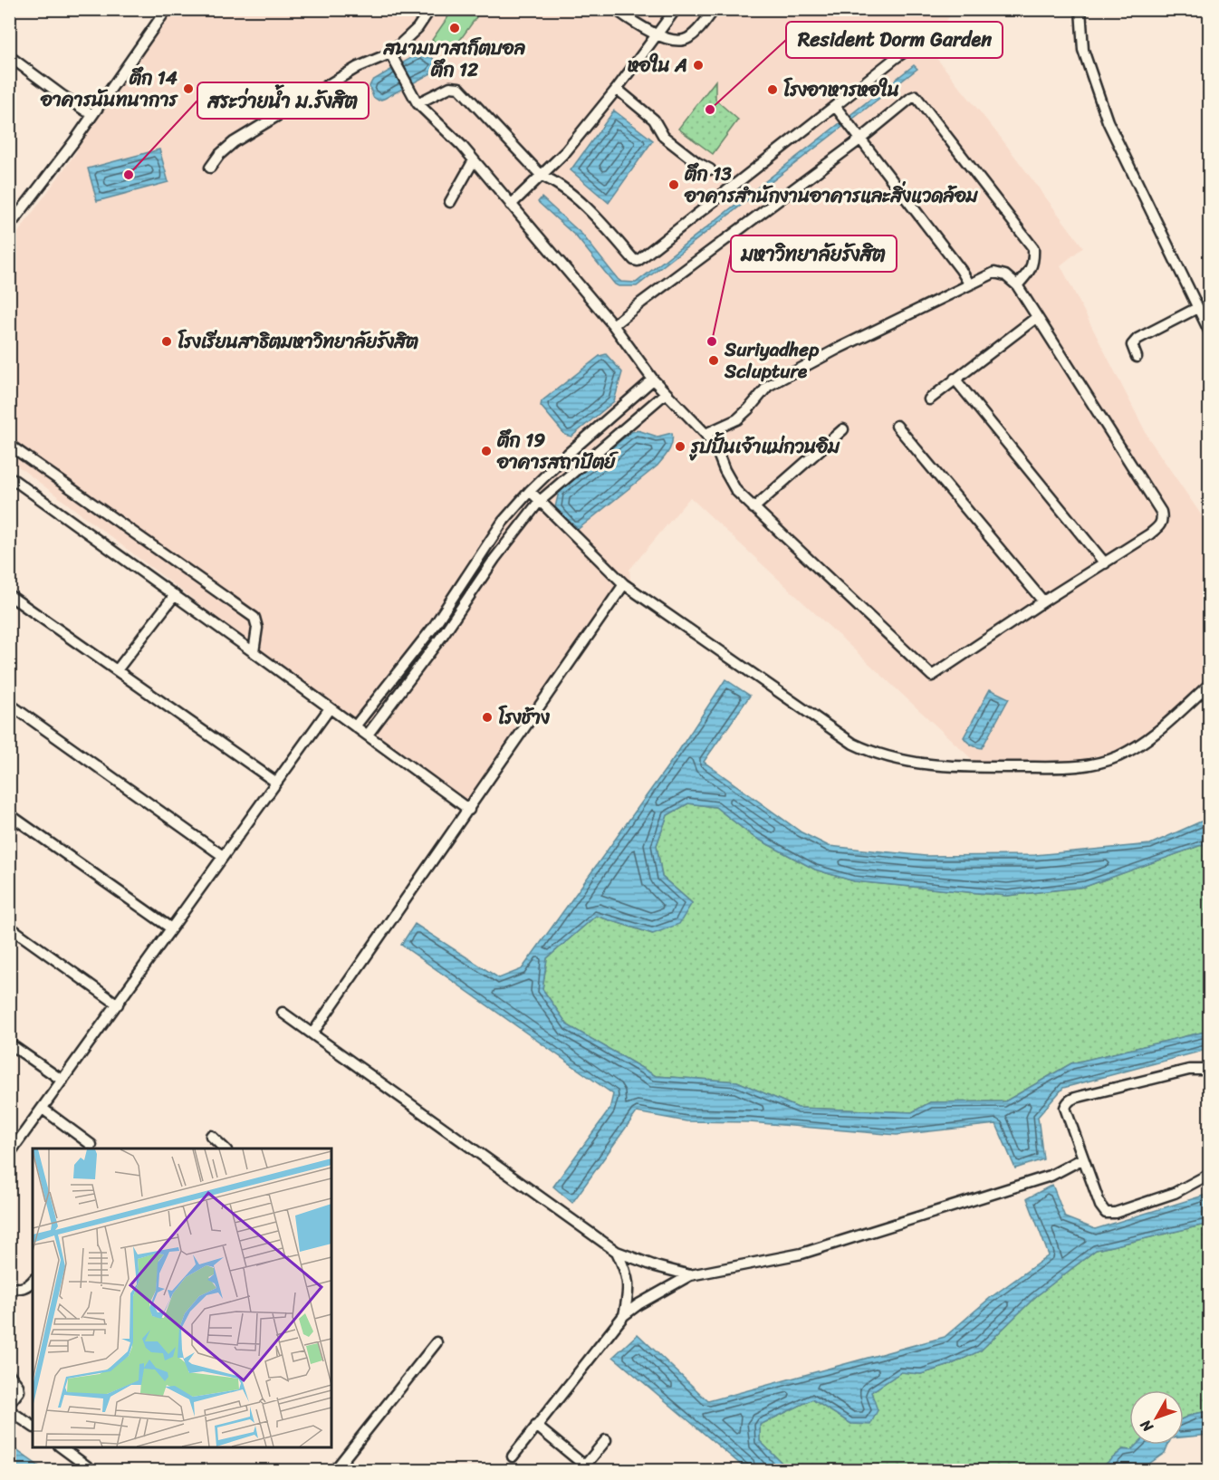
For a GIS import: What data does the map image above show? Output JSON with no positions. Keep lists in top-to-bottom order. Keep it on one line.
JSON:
{"places":["สนามบาสเก็ตบอล ตึก 12","หอใน A","ตึก 14 อาคารนันทนาการ","โรงอาหารหอใน","Resident Dorm Garden","สระว่ายน้ำ ม.รังสิต","ตึก 13 อาคารสำนักงานอาคารและสิ่งแวดล้อม","โรงเรียนสาธิตมหาวิทยาลัยรังสิต","มหาวิทยาลัยรังสิต","Suriyadhep Sclupture","รูปปั้นเจ้าแม่กวนอิม","ตึก 19 อาคารสถาปัตย์","โรงช้าง"],"north":"bottom left"}
